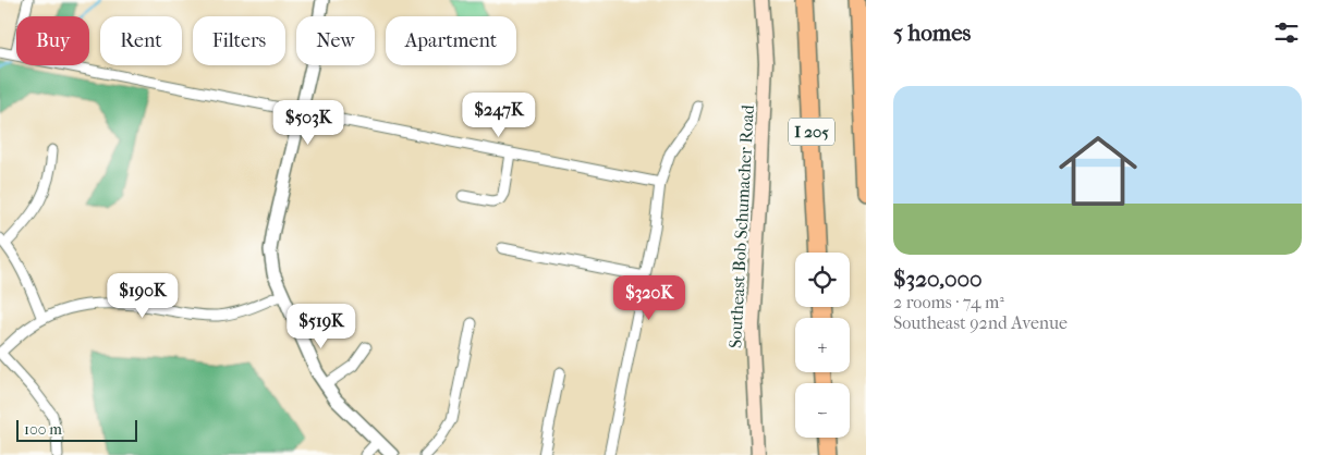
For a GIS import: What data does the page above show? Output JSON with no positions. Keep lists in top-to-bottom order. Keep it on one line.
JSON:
{"streets":{"highway":["I 205"],"main road":["Southeast Bob Schumacher Road"]},"scale_bar":"100 m","page":{"heading":"5 homes","chip":["Buy","Rent","Filters","New","Apartment"],"list":[{"name":"$320,000","note":"2 rooms · 74 m² · Southeast 92nd Avenue"}],"price":["$247K","$503K","$190K","$320K","$519K"],"map_buttons":["+","−"],"scale":"100 m"}}
